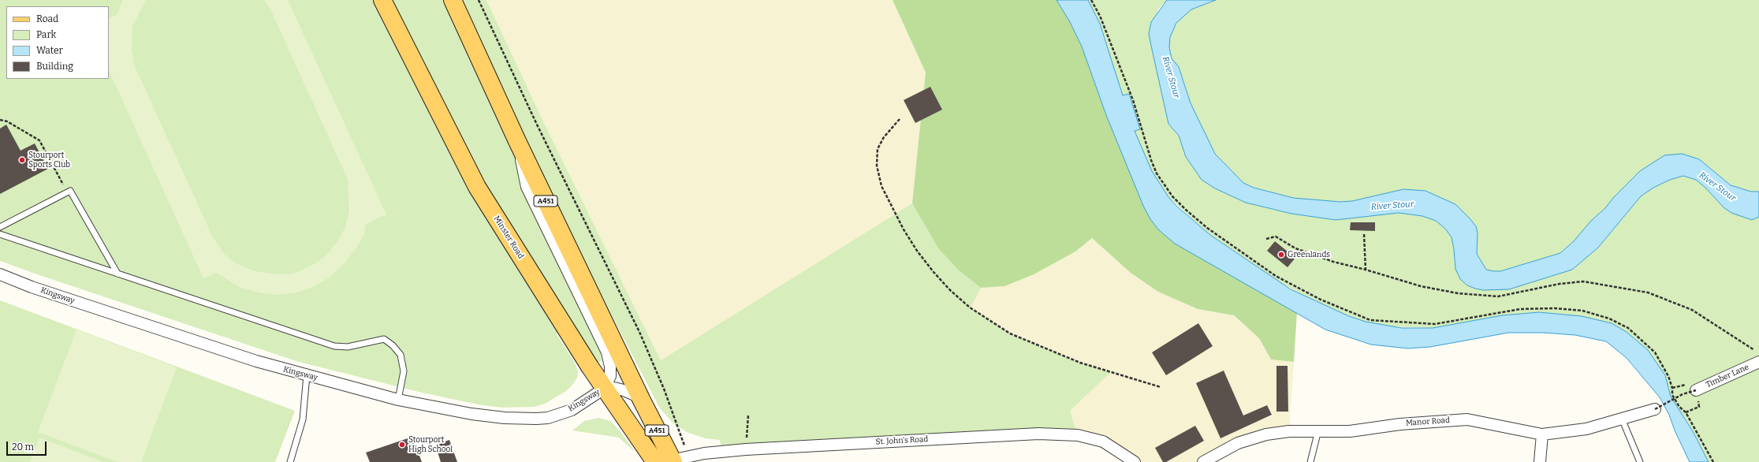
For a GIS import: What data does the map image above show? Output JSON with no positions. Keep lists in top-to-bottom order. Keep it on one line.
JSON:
{"streets":{"main road":["A451","Minster Road"],"street":["Kingsway","Timber Lane","Manor Road","St. John's Road"]},"crossings":[["A451","St. John's Road"],["Minster Road","Kingsway"]],"water":["River Stour"],"places":["Stourport Sports Club","Greenlands","Stourport High School"],"legend":["Road","Park","Water","Building"],"scale_bar":"20 m"}
